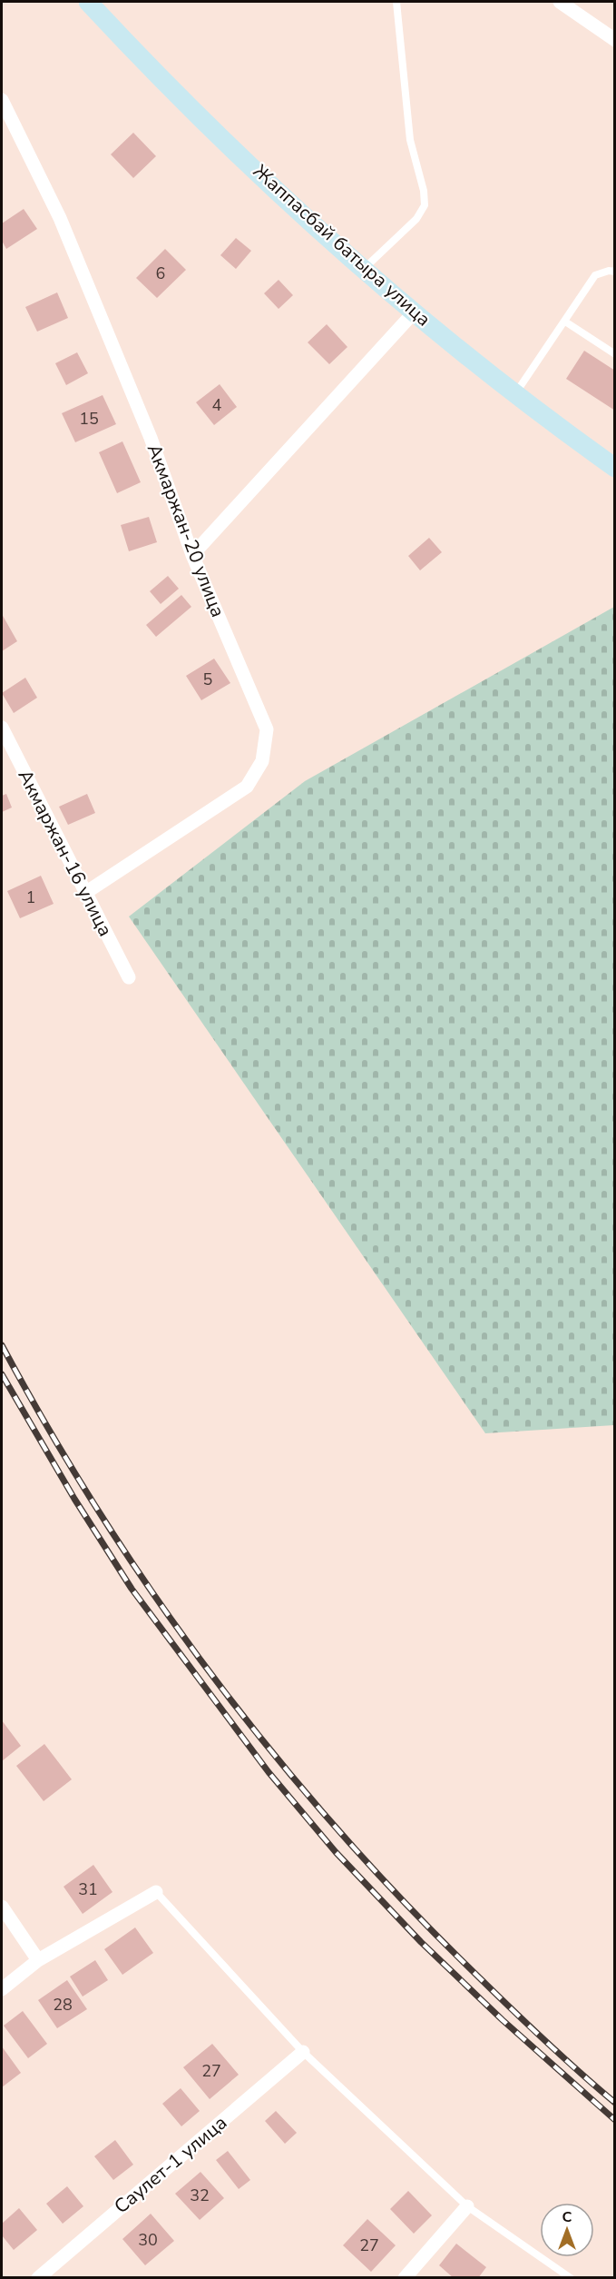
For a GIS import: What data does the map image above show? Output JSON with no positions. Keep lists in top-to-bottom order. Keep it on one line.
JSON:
{"streets":{"main road":["Жаппасбай батыра улица"],"street":["Акмаржан-20 улица","Акмаржан-16 улица","Саулет-1 улица"]},"crossings":[["Акмаржан-20 улица","Акмаржан-16 улица"]],"house_numbers":["6","4","15","5","1","31","28","27","32","30","27"],"north":"top"}
